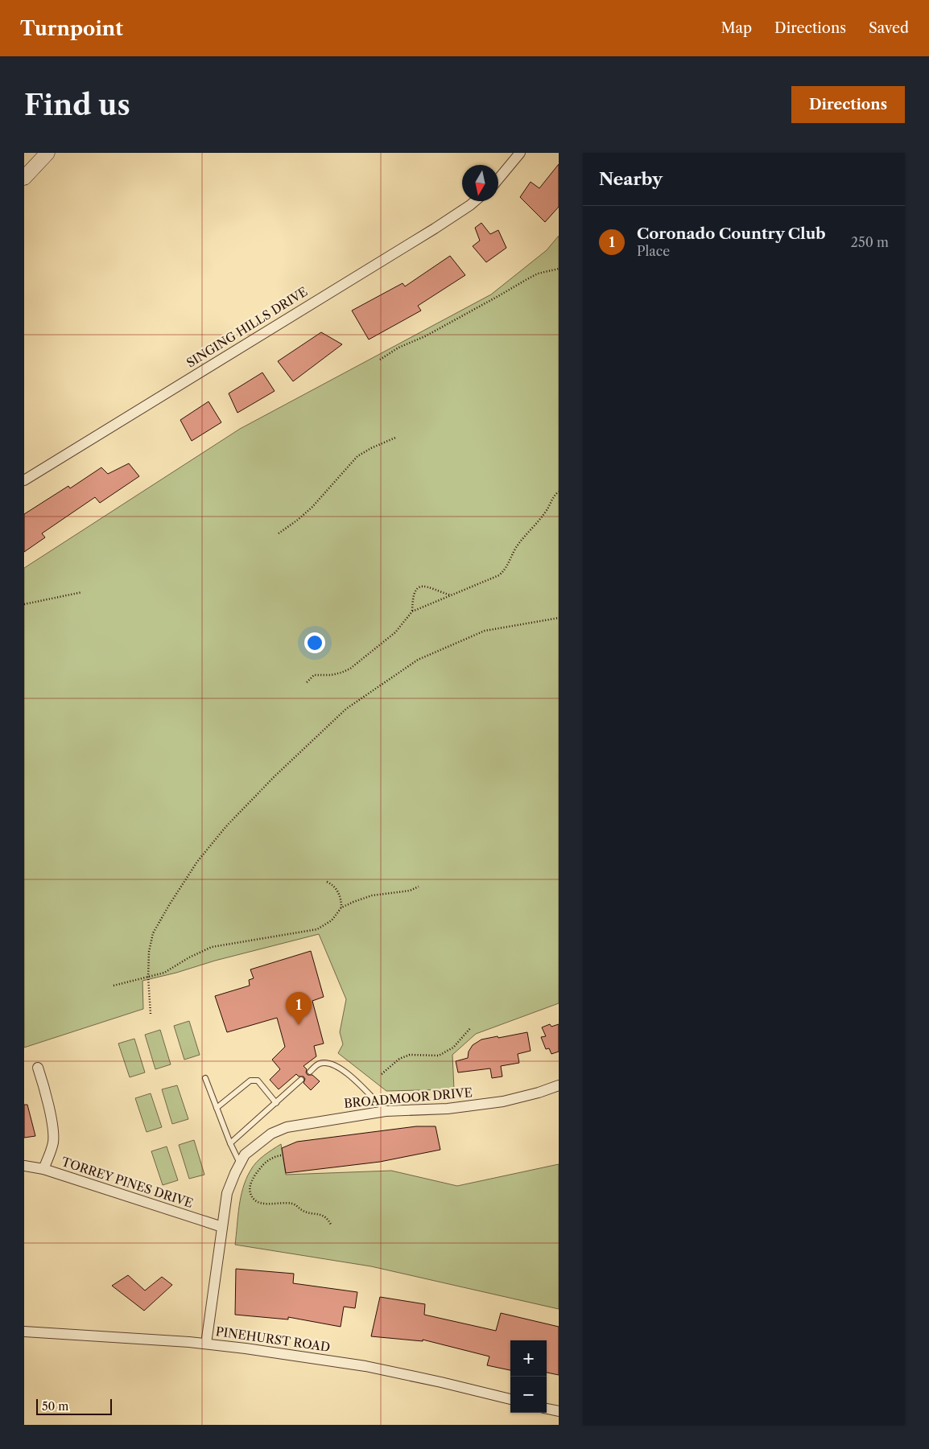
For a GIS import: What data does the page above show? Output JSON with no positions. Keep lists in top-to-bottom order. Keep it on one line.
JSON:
{"streets":{"street":["SINGING HILLS DRIVE","BROADMOOR DRIVE","TORREY PINES DRIVE","PINEHURST ROAD"]},"crossings":[["BROADMOOR DRIVE","TORREY PINES DRIVE"],["BROADMOOR DRIVE","PINEHURST ROAD"]],"scale_bar":"50 m","north":"bottom","page":{"header":"Turnpoint","nav":["Map","Directions","Saved"],"buttons":"Directions","title":"Find us","heading":"Nearby","list":[{"mark":"1","name":"Coronado Country Club","note":"Place","value":"250 m"}],"pins":"1","map_buttons":["+","−"],"scale":"50 m"}}
